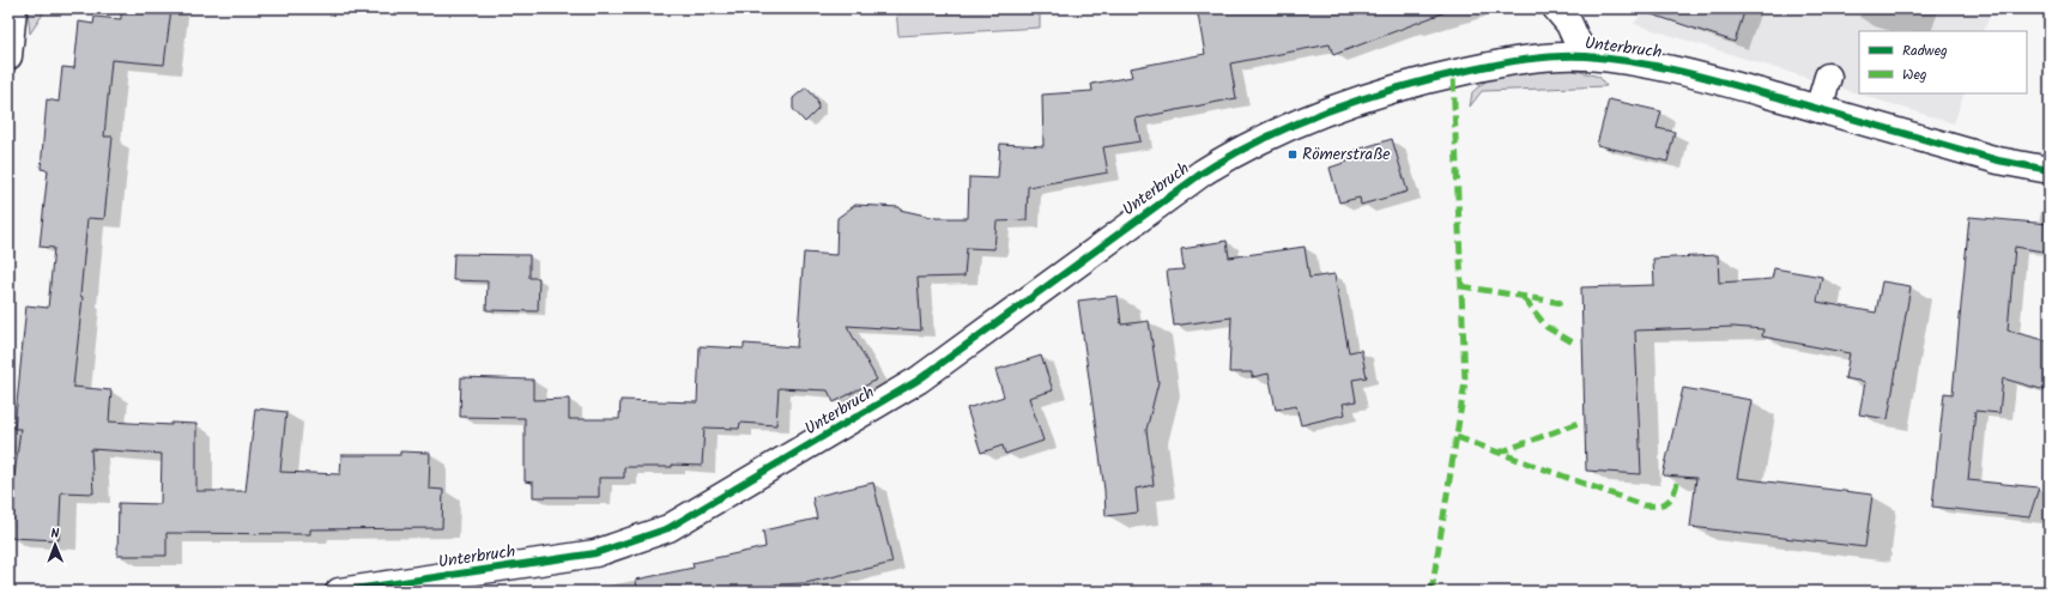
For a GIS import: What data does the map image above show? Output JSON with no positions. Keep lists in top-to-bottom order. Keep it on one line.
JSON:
{"streets":{"street":["Unterbruch"]},"places":{"transit":["Römerstraße"]},"legend":["Radweg","Weg"],"north":"top"}
